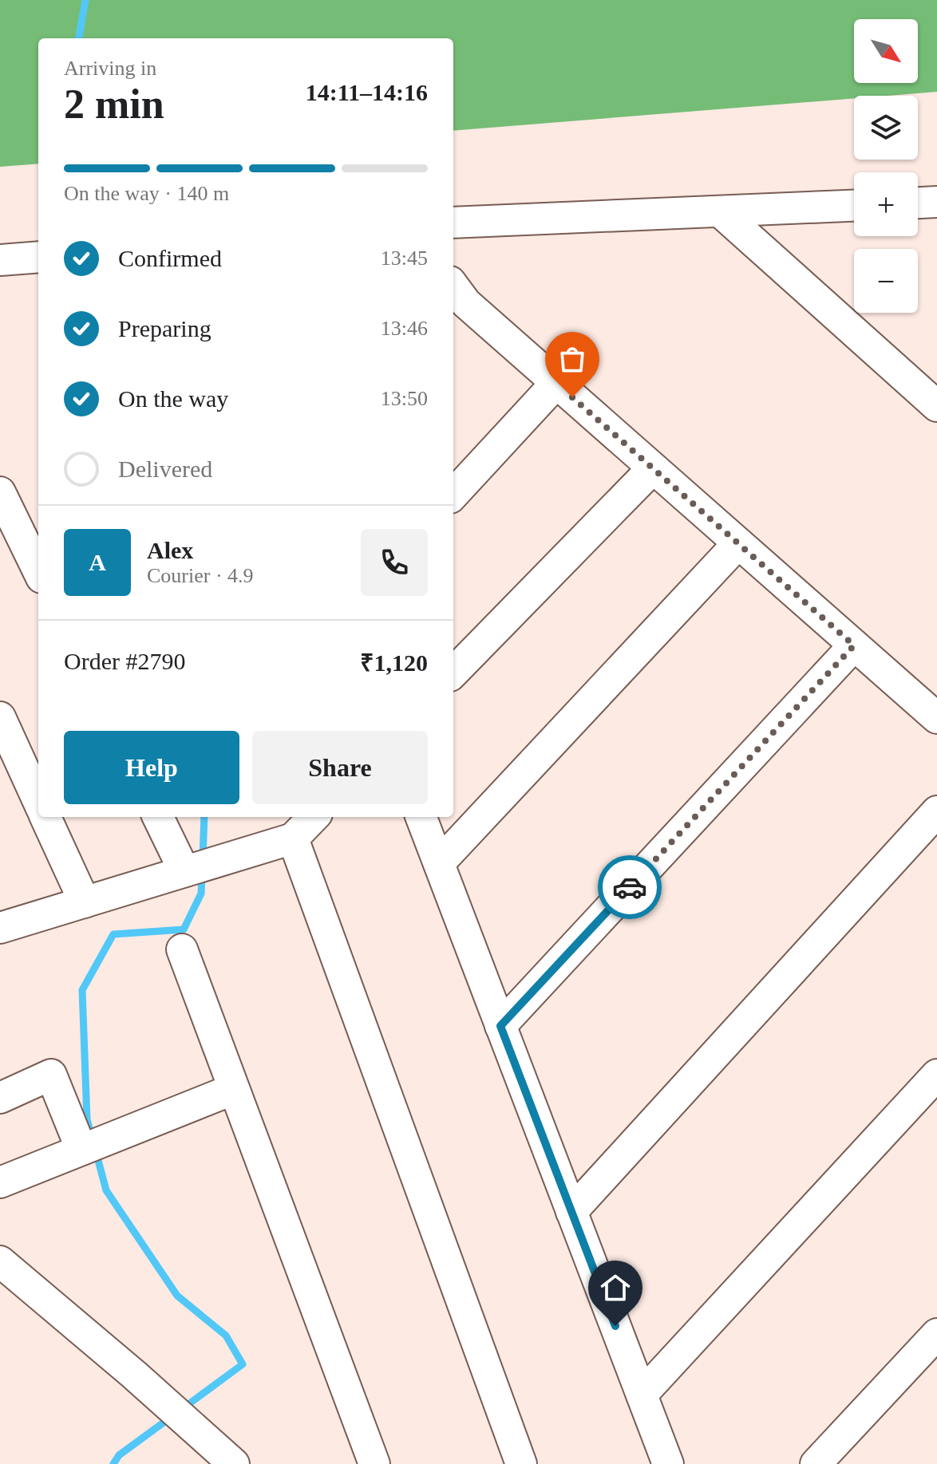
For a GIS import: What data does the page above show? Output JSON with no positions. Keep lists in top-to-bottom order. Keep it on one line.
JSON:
{"north":"bottom right","page":{"map_buttons":["+","−"],"heading":["2 min","Arriving in","14:11–14:16"],"panel":["Alex","Courier · 4.9","Order #2790","₹1,120"],"bar":"On the way · 140 m","list":[["Confirmed","13:45"],["Preparing","13:46"],["On the way","13:50"],"Delivered"],"round":"A","buttons":["Help","Share"]}}
